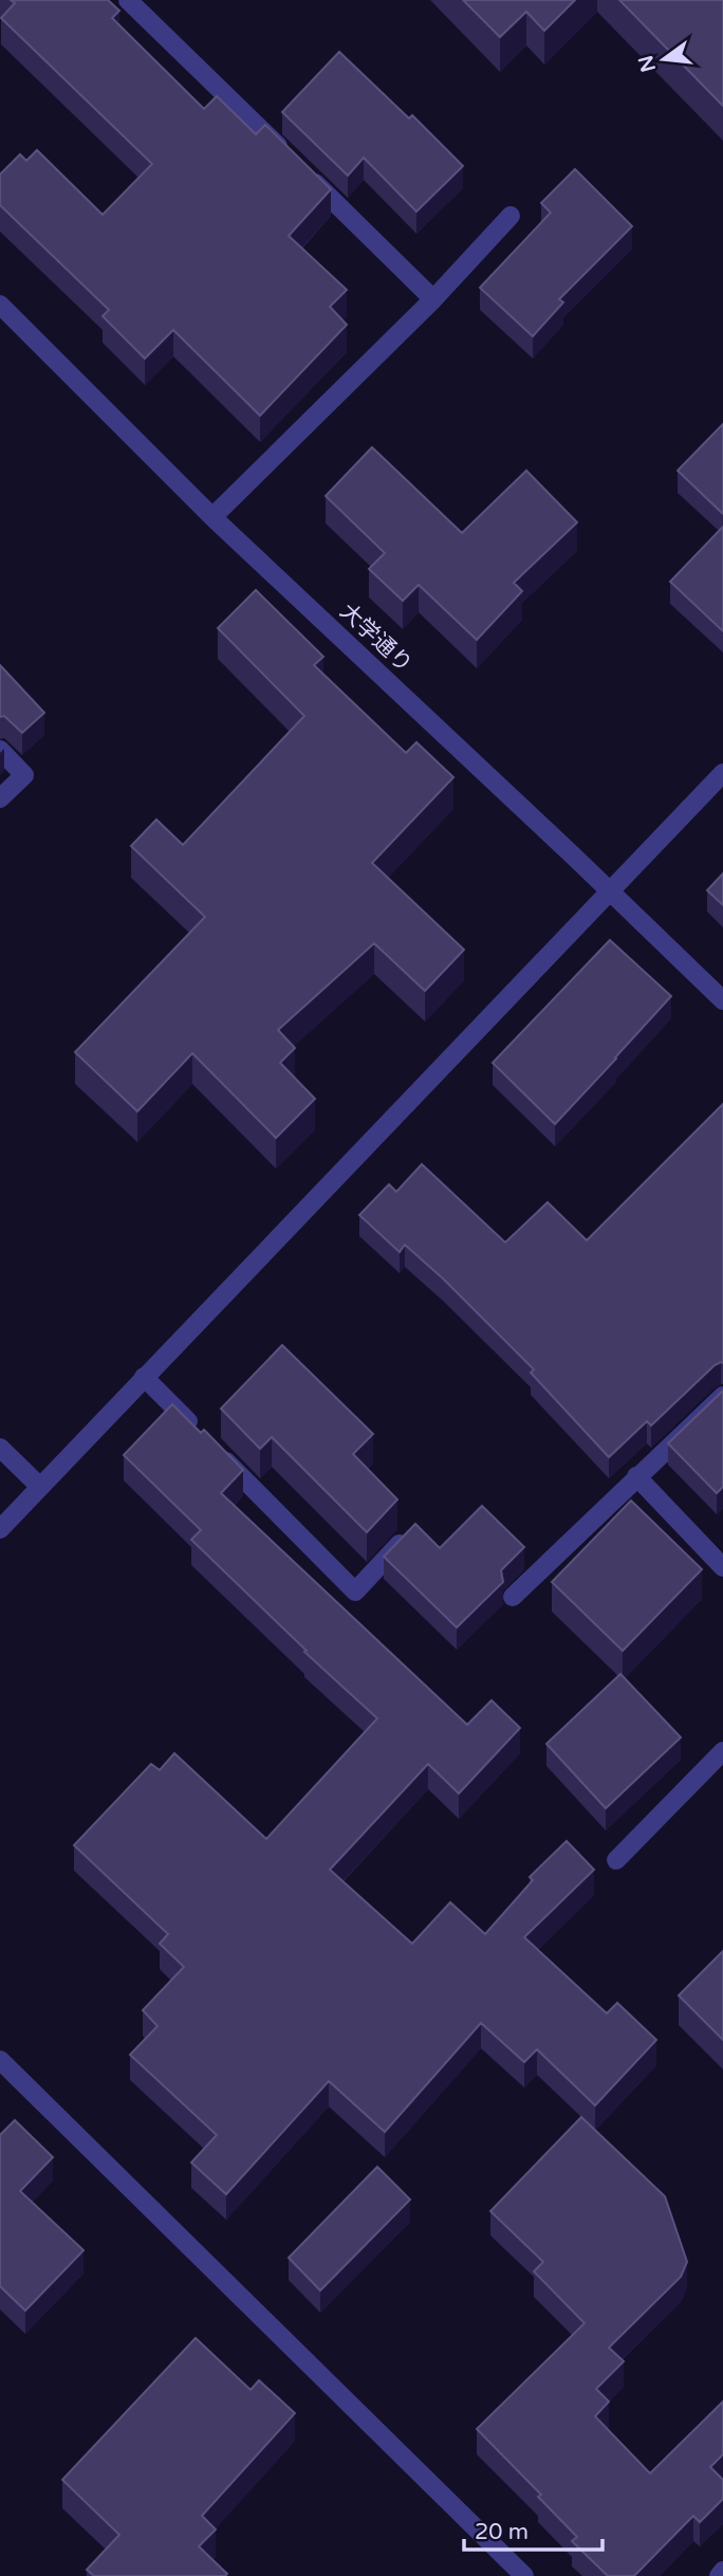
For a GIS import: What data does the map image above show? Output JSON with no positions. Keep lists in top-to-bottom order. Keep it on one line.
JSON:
{"streets":{"street":["大学通り"]},"scale_bar":"20 m","north":"left"}
